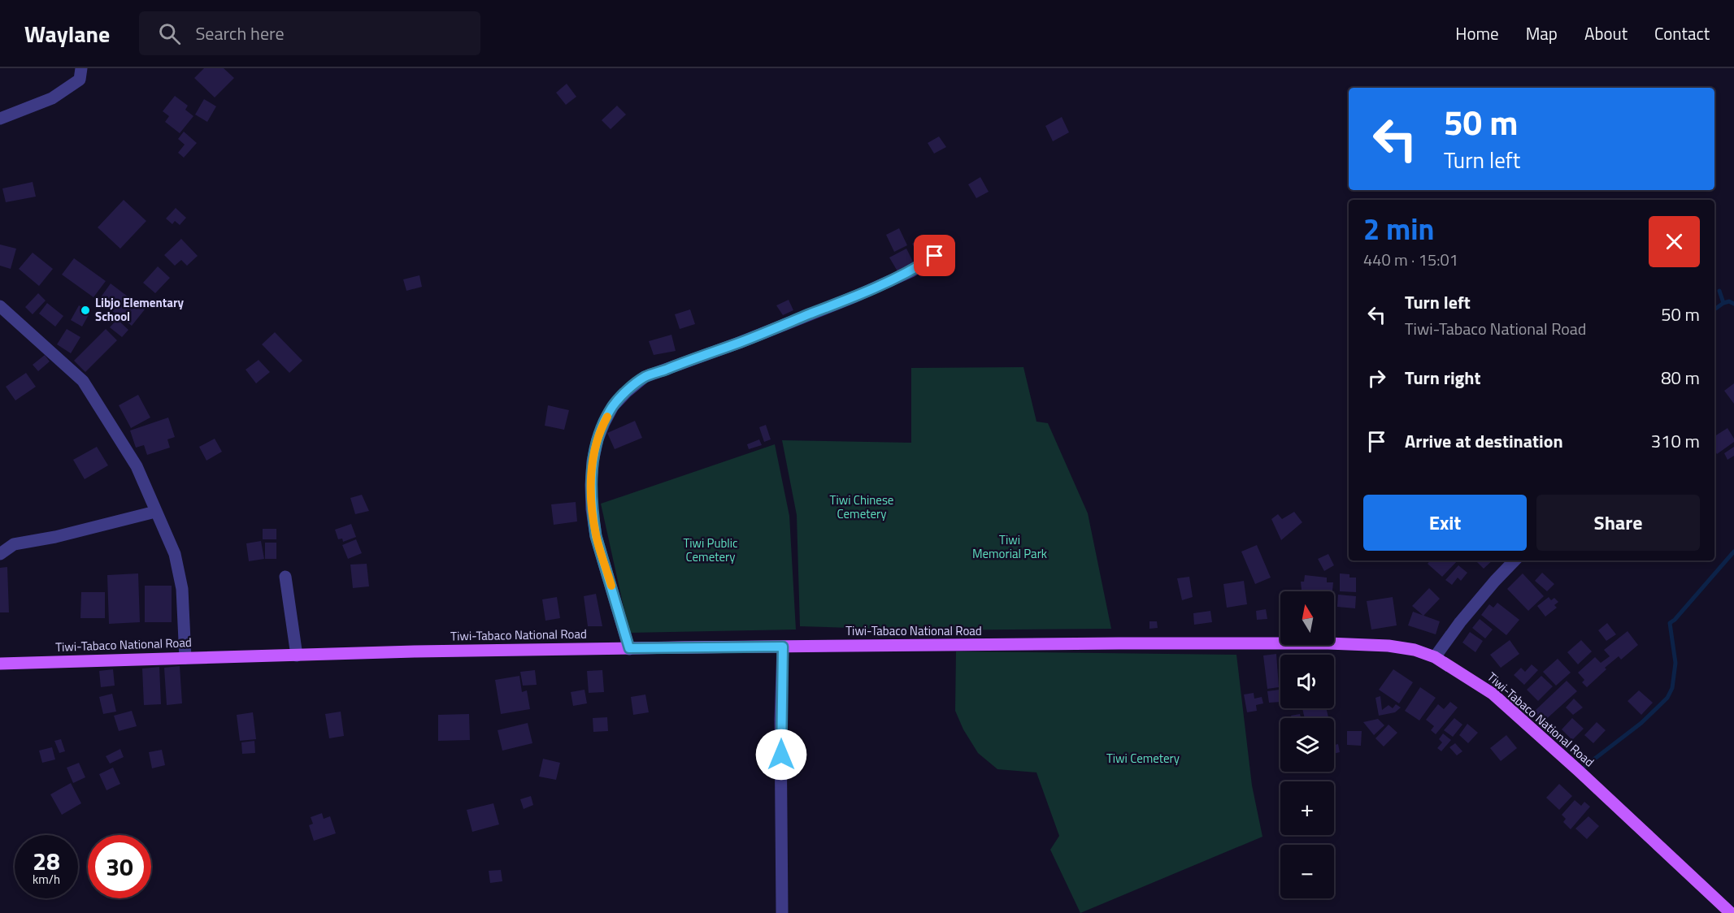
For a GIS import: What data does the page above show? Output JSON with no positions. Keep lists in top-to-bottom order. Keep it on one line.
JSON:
{"streets":{"main road":["Tiwi-Tabaco National Road"]},"parks":["Tiwi Chinese Cemetery","Tiwi Memorial Park","Tiwi Public Cemetery","Tiwi Cemetery"],"places":["Libjo Elementary School"],"north":"top","page":{"header":"Waylane","search":"Search here","nav":["Home","Map","About","Contact"],"turn":["50 m","Turn left"],"heading":["2 min","440 m · 15:01"],"list":[{"name":"Turn left","note":"Tiwi-Tabaco National Road","value":"50 m"},{"name":"Turn right","value":"80 m"},{"name":"Arrive at destination","value":"310 m"}],"buttons":["Exit","Share"],"map_buttons":["+","−"],"speed":"28 km/h","limit":"30"}}
